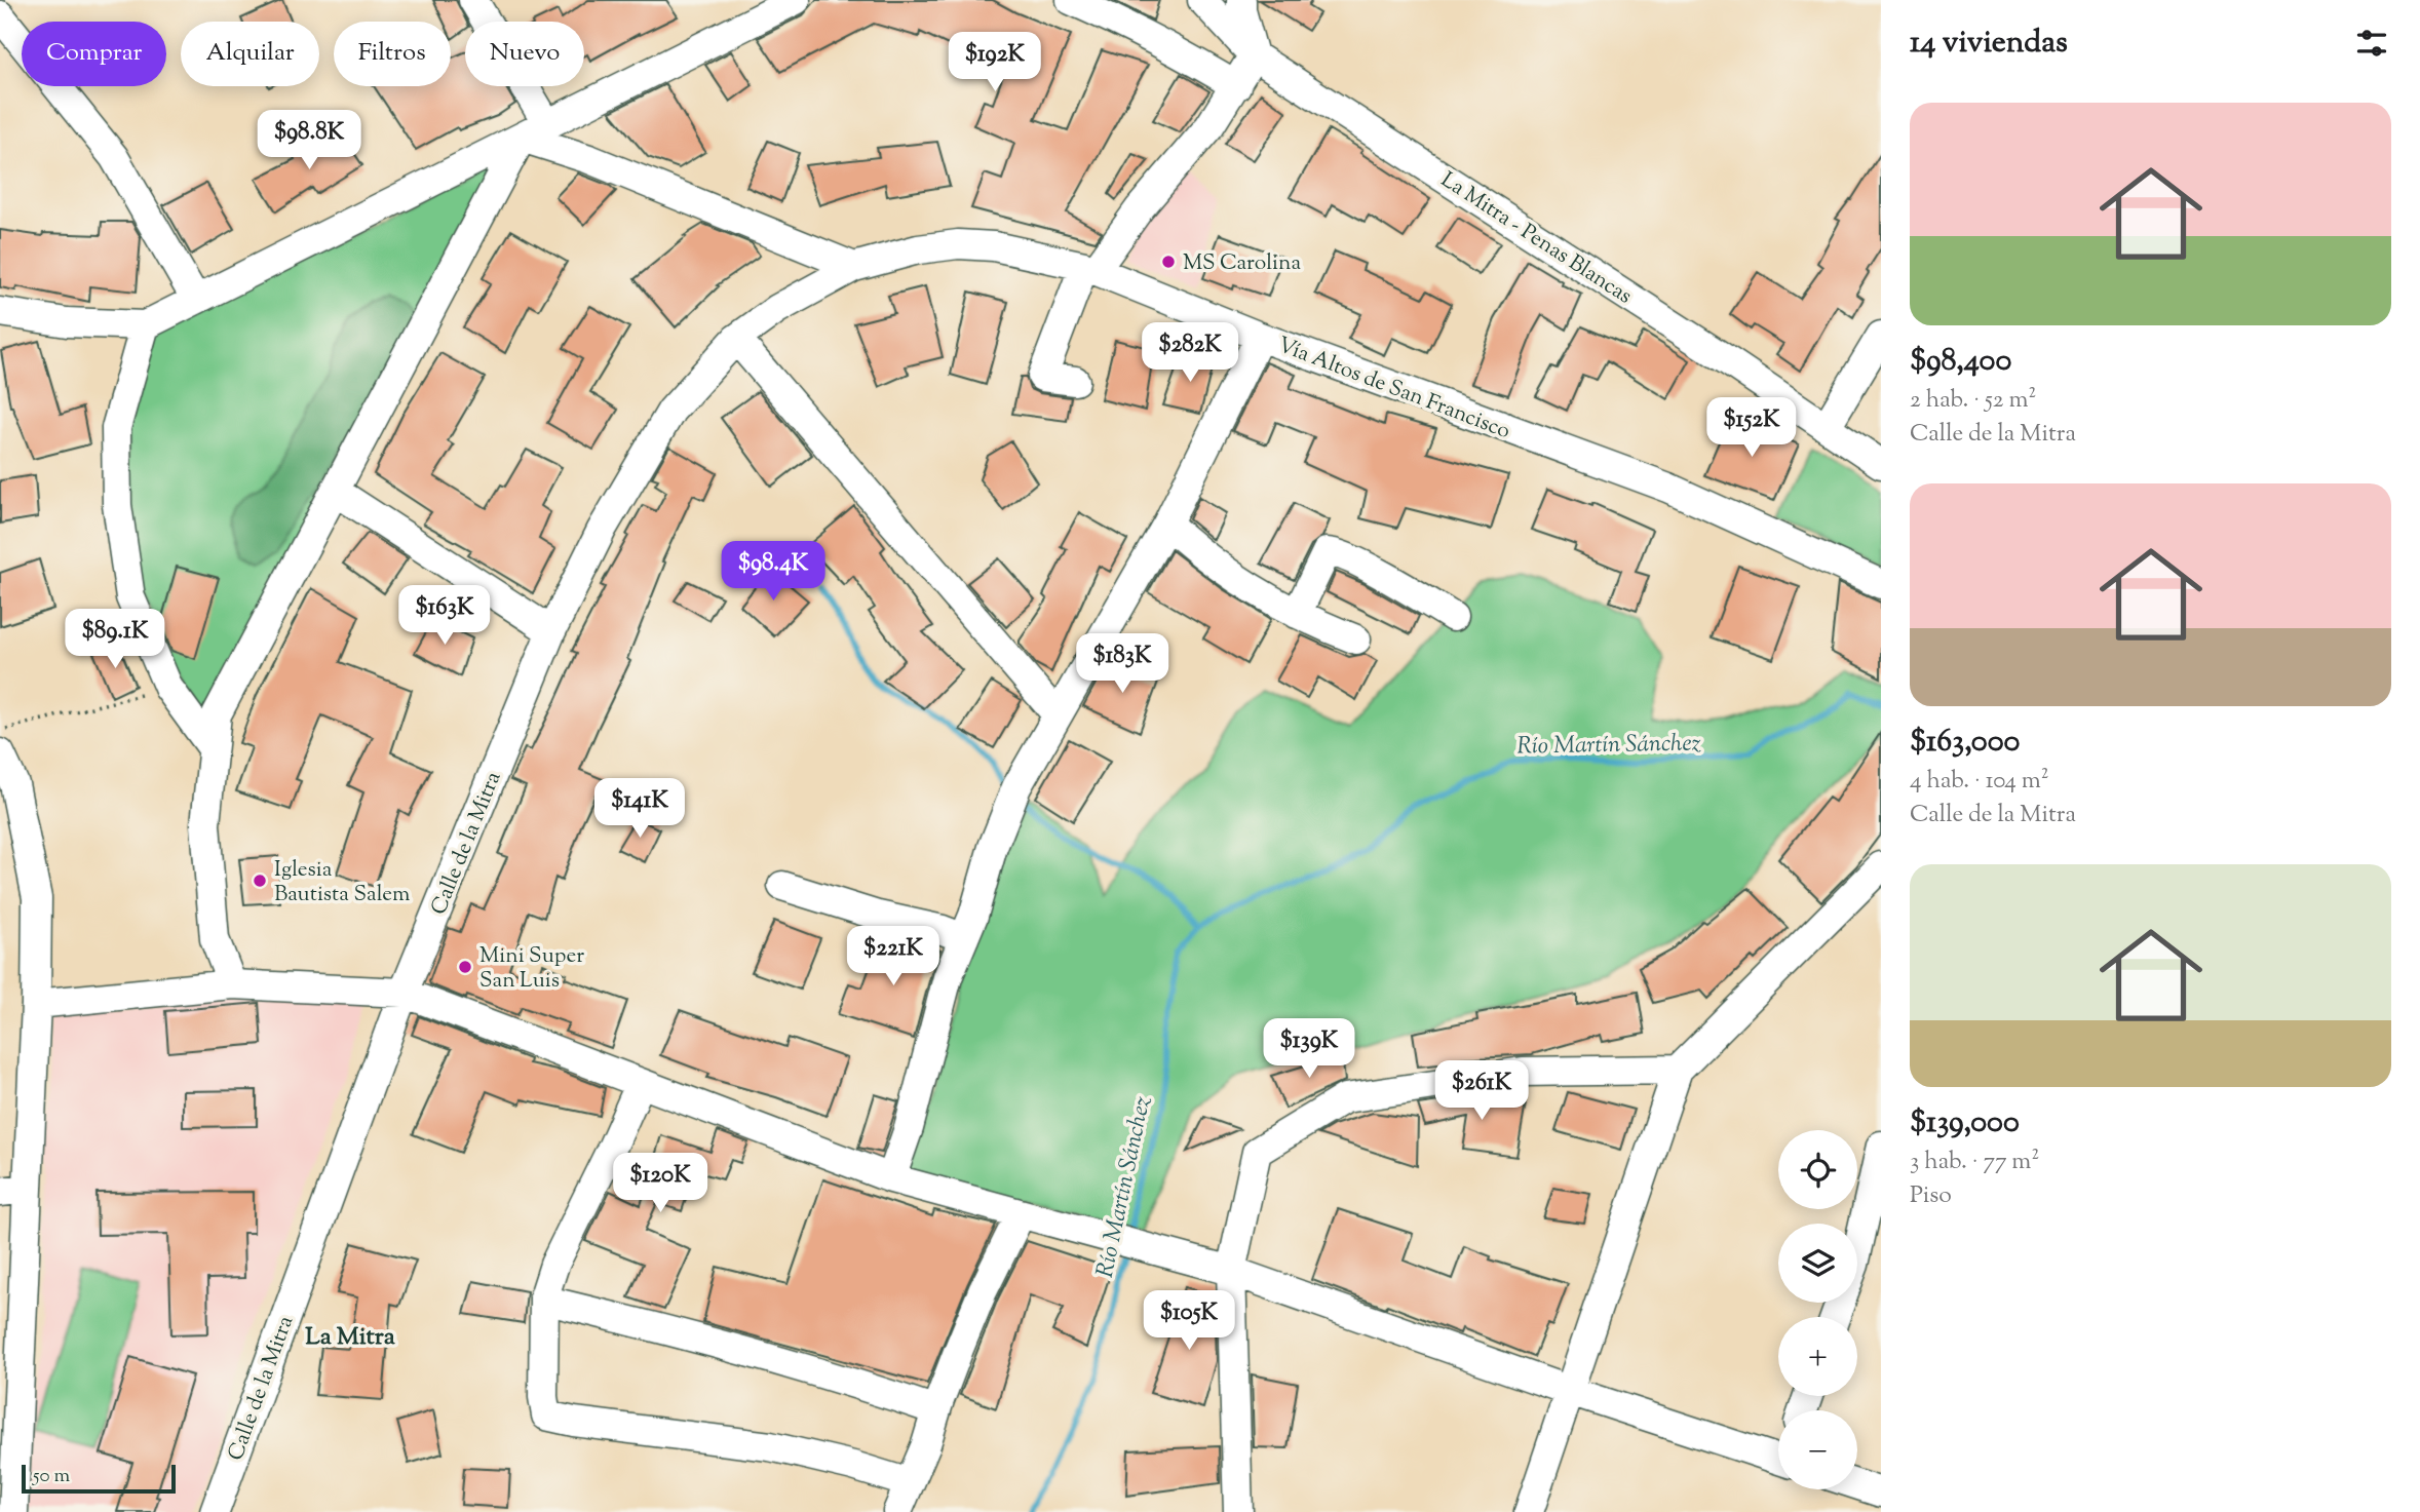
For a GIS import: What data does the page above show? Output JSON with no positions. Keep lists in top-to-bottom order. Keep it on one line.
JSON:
{"streets":{"street":["La Mitra - Penas Blancas","Vía Altos de San Francisco","Calle de la Mitra"]},"crossings":[["Vía Altos de San Francisco","Calle de la Mitra"]],"districts":["La Mitra"],"water":["Río Martín Sánchez"],"places":["MS Carolina","Iglesia Bautista Salem","Mini Super San Luis"],"scale_bar":"50 m","page":{"heading":"14 viviendas","chip":["Comprar","Alquilar","Filtros","Nuevo"],"price":["$192K","$98.8K","$282K","$152K","$98.4K","$163K","$89.1K","$183K","$141K","$221K","$139K","$261K","$120K","$105K"],"list":[{"name":"$98,400","note":"2 hab. · 52 m² · Calle de la Mitra"},{"name":"$163,000","note":"4 hab. · 104 m² · Calle de la Mitra"},{"name":"$139,000","note":"3 hab. · 77 m² · Piso"}],"map_buttons":["+","−"],"scale":"50 m"}}
